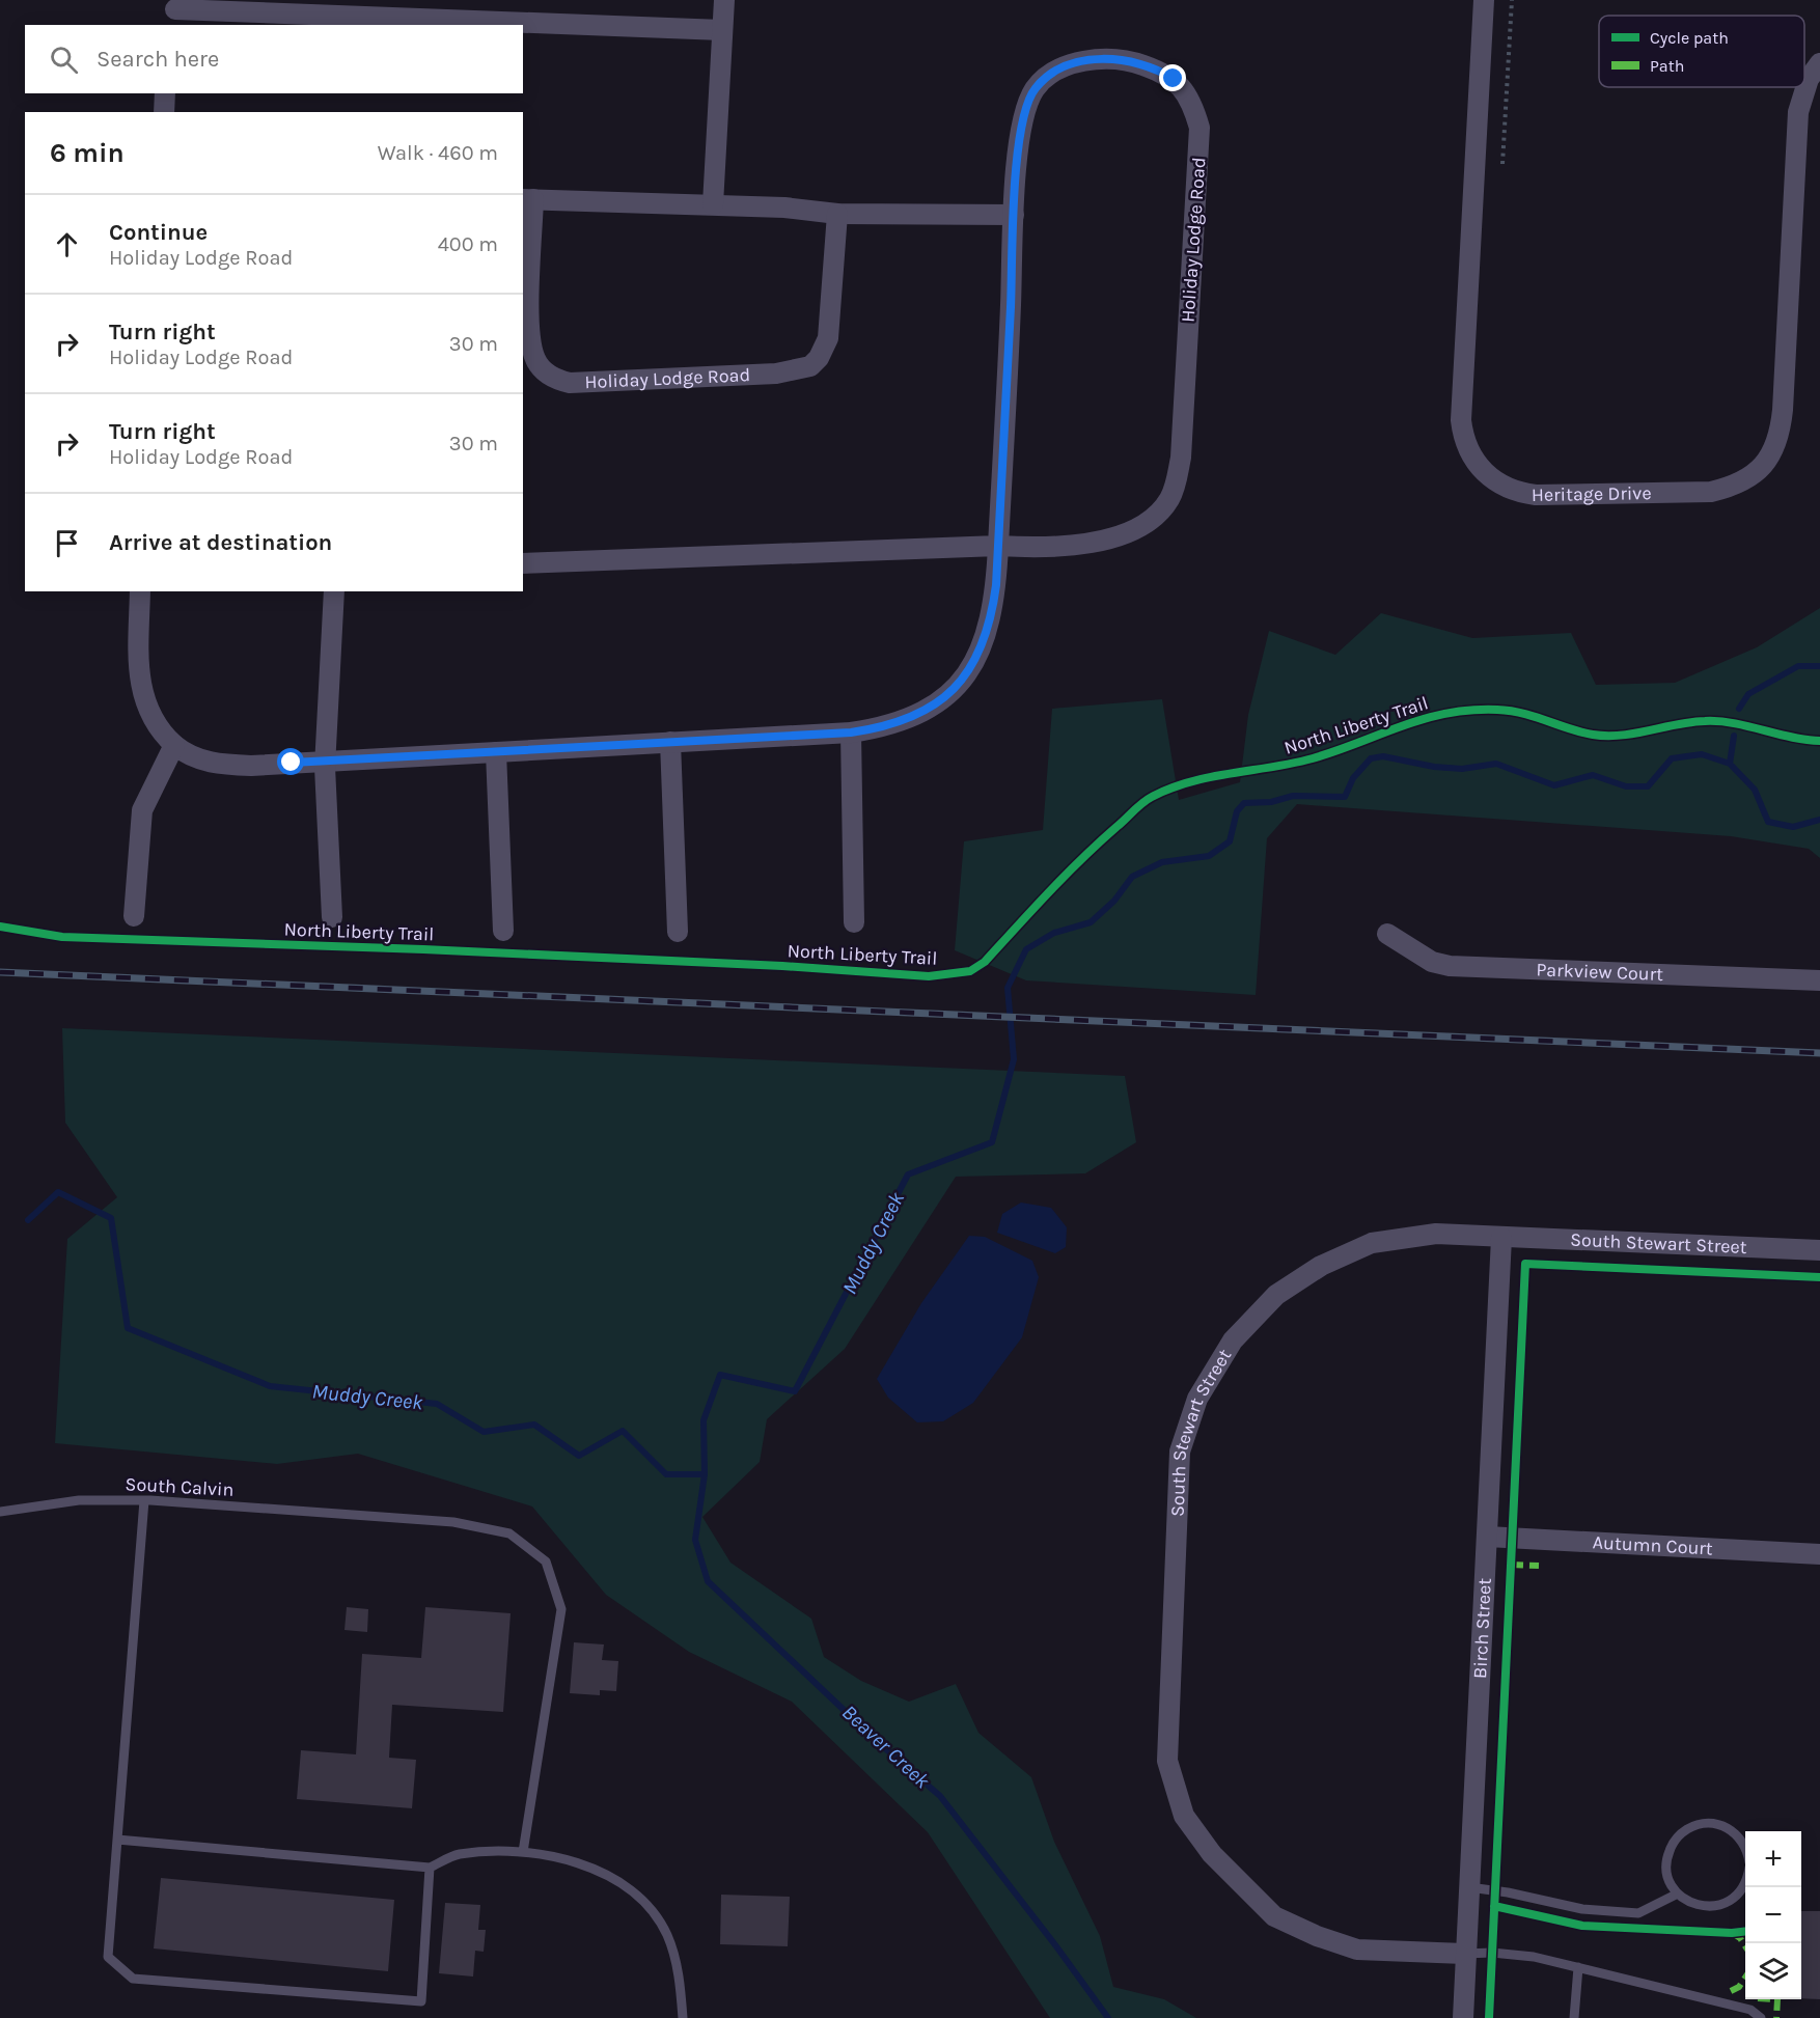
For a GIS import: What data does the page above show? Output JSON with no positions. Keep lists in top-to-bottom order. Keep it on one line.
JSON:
{"streets":{"street":["Holiday Lodge Road","Heritage Drive","Parkview Court","South Stewart Street","Autumn Court","Birch Street"],"lane":["South Calvin"],"cycle path":["North Liberty Trail"]},"crossings":[["South Stewart Street","Birch Street"],["Autumn Court","Birch Street"]],"water":["Muddy Creek","Beaver Creek"],"legend":["Cycle path","Path"],"page":{"search":"Search here","heading":["6 min","Walk · 460 m"],"list":[["Continue","Holiday Lodge Road","400 m"],["Turn right","Holiday Lodge Road","30 m"],["Turn right","Holiday Lodge Road","30 m"],"Arrive at destination"],"map_buttons":["+","−"]}}
